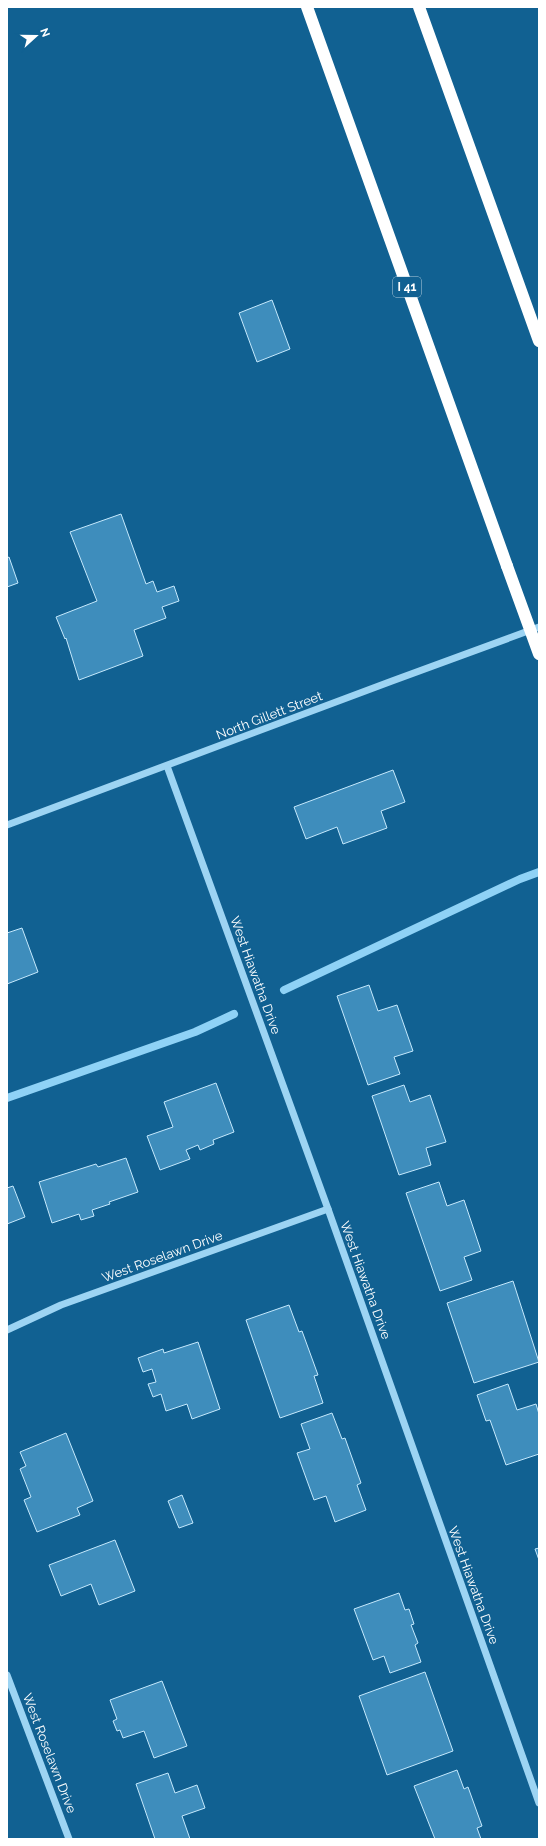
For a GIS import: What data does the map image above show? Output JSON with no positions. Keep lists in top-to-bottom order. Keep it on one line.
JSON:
{"streets":{"highway":["I 41"],"street":["North Gillett Street","West Hiawatha Drive","West Roselawn Drive"]},"crossings":[["North Gillett Street","West Hiawatha Drive"],["West Hiawatha Drive","West Roselawn Drive"]],"north":"right"}
